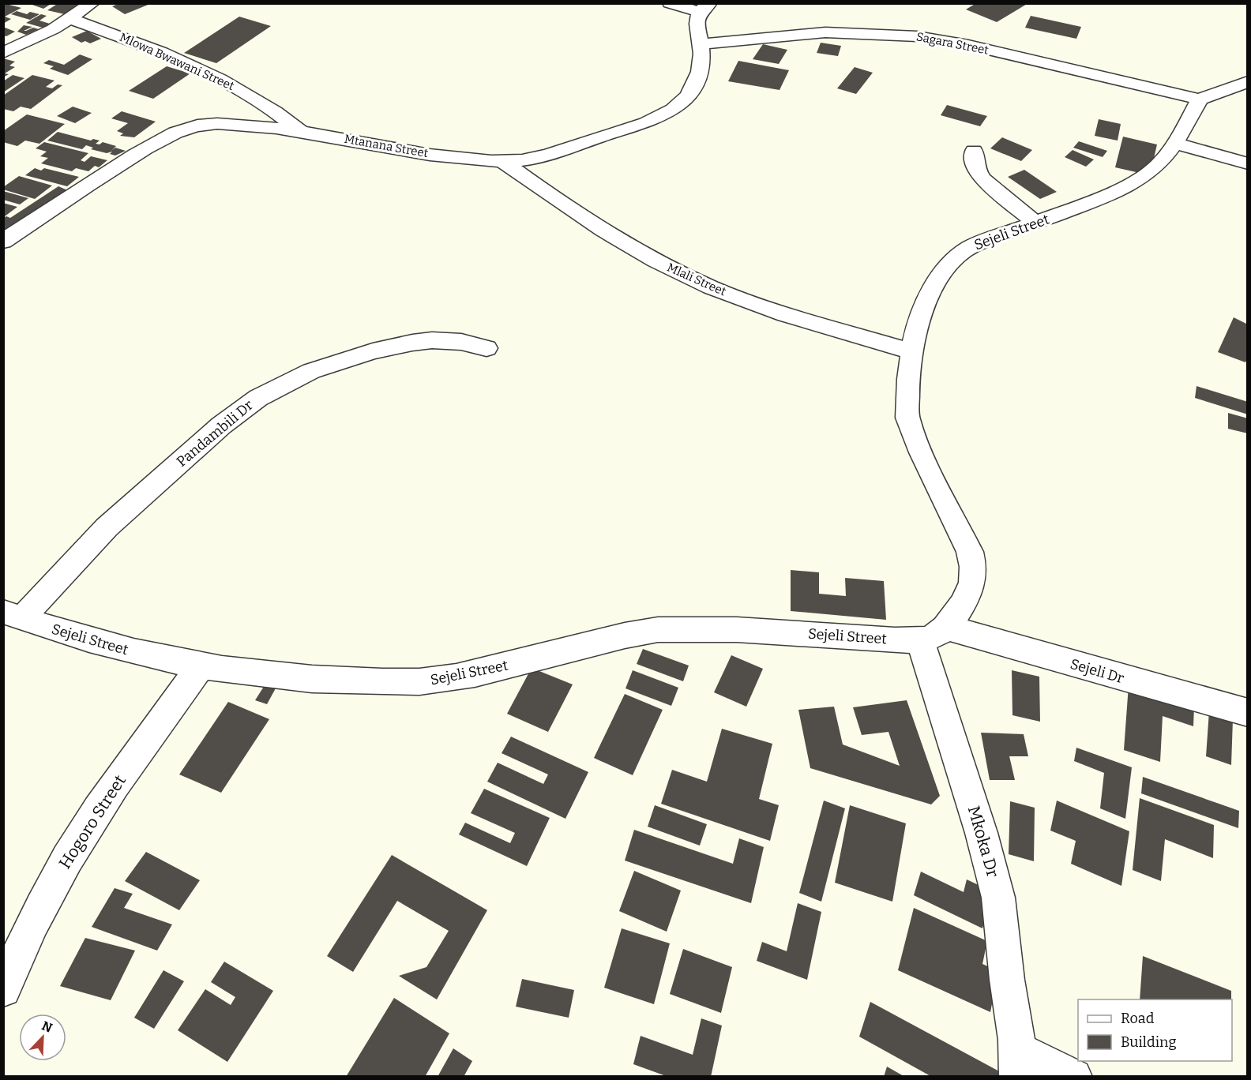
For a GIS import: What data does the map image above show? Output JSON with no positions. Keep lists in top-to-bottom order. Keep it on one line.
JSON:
{"streets":{"street":["Sagara Street","Mlowa Bwawani Street","Mtanana Street","Sejeli Street","Mlali Street","Pandambili Dr","Sejeli Dr","Hogoro Street","Mkoka Dr"]},"crossings":[["Sagara Street","Mtanana Street"],["Sagara Street","Sejeli Street"],["Mlowa Bwawani Street","Mtanana Street"],["Mtanana Street","Mlali Street"],["Sejeli Street","Mlali Street"],["Sejeli Street","Pandambili Dr"],["Sejeli Street","Sejeli Dr"],["Sejeli Street","Hogoro Street"],["Sejeli Street","Mkoka Dr"],["Sejeli Dr","Mkoka Dr"]],"legend":["Road","Building"],"north":"top right"}
